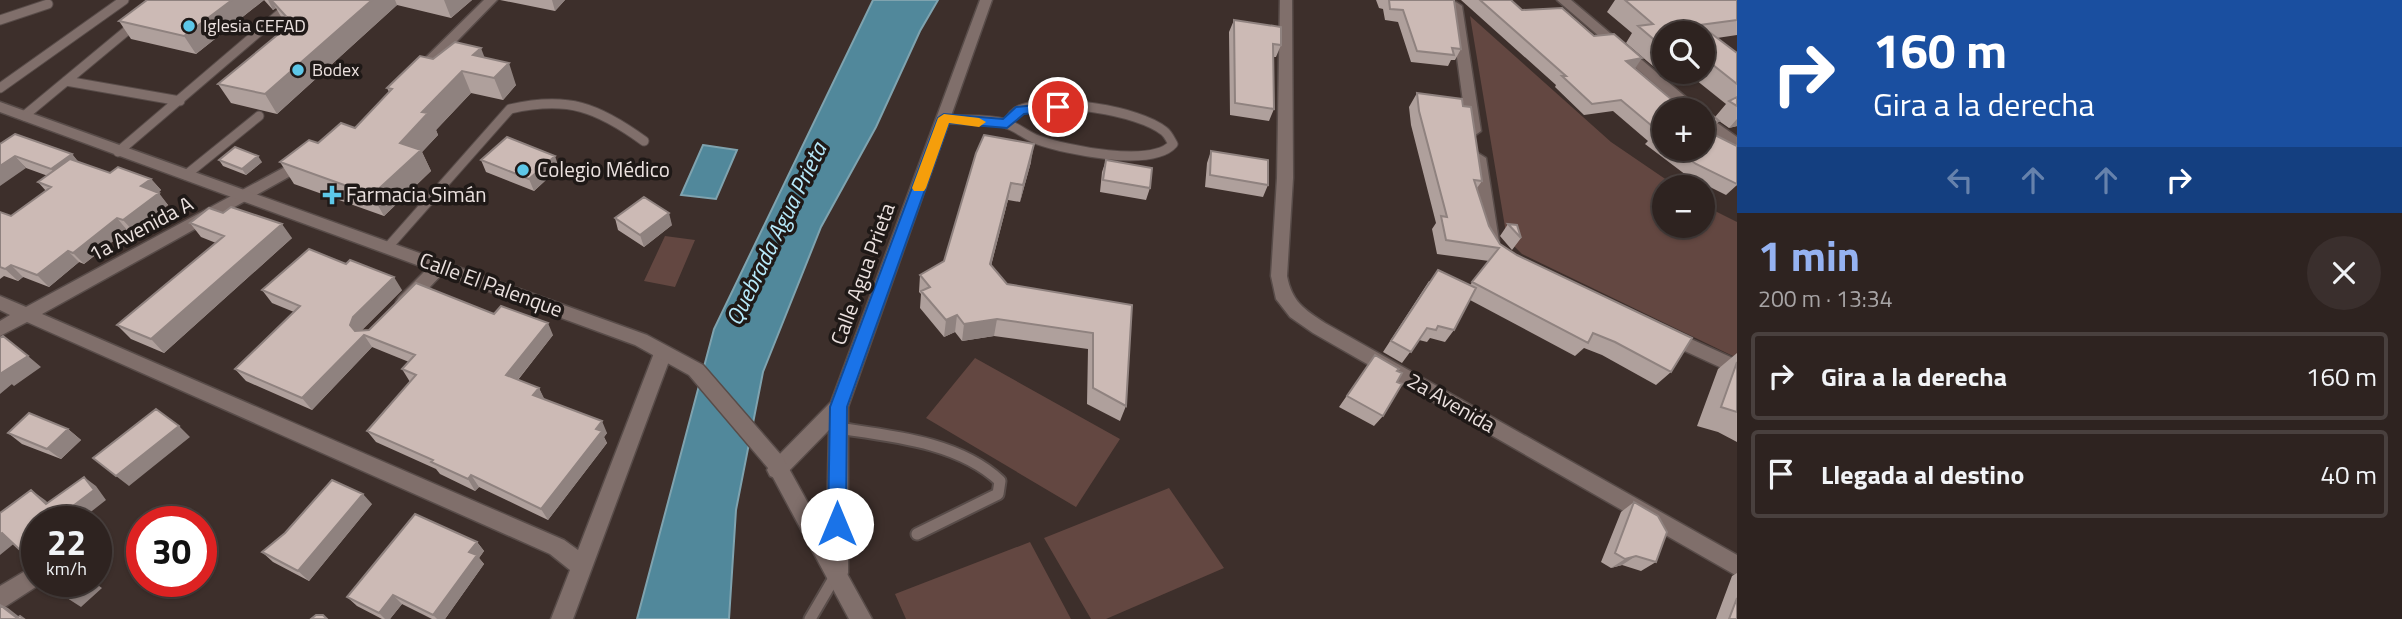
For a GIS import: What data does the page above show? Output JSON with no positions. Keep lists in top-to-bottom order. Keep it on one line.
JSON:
{"streets":{"street":["1a Avenida A","Calle Agua Prieta","Calle El Palenque","2a Avenida"]},"crossings":[["1a Avenida A","Calle El Palenque"],["Calle Agua Prieta","Calle El Palenque"]],"water":["Quebrada Agua Prieta"],"places":{"other":["Iglesia CEFAD","Bodex","Colegio Médico"],"health":["Farmacia Simán"]},"page":{"turn":["160 m","Gira a la derecha"],"map_buttons":["+","−"],"heading":["1 min","200 m · 13:34"],"list":[{"name":"Gira a la derecha","value":"160 m"},{"name":"Llegada al destino","value":"40 m"}],"speed":"22 km/h","limit":"30"}}
